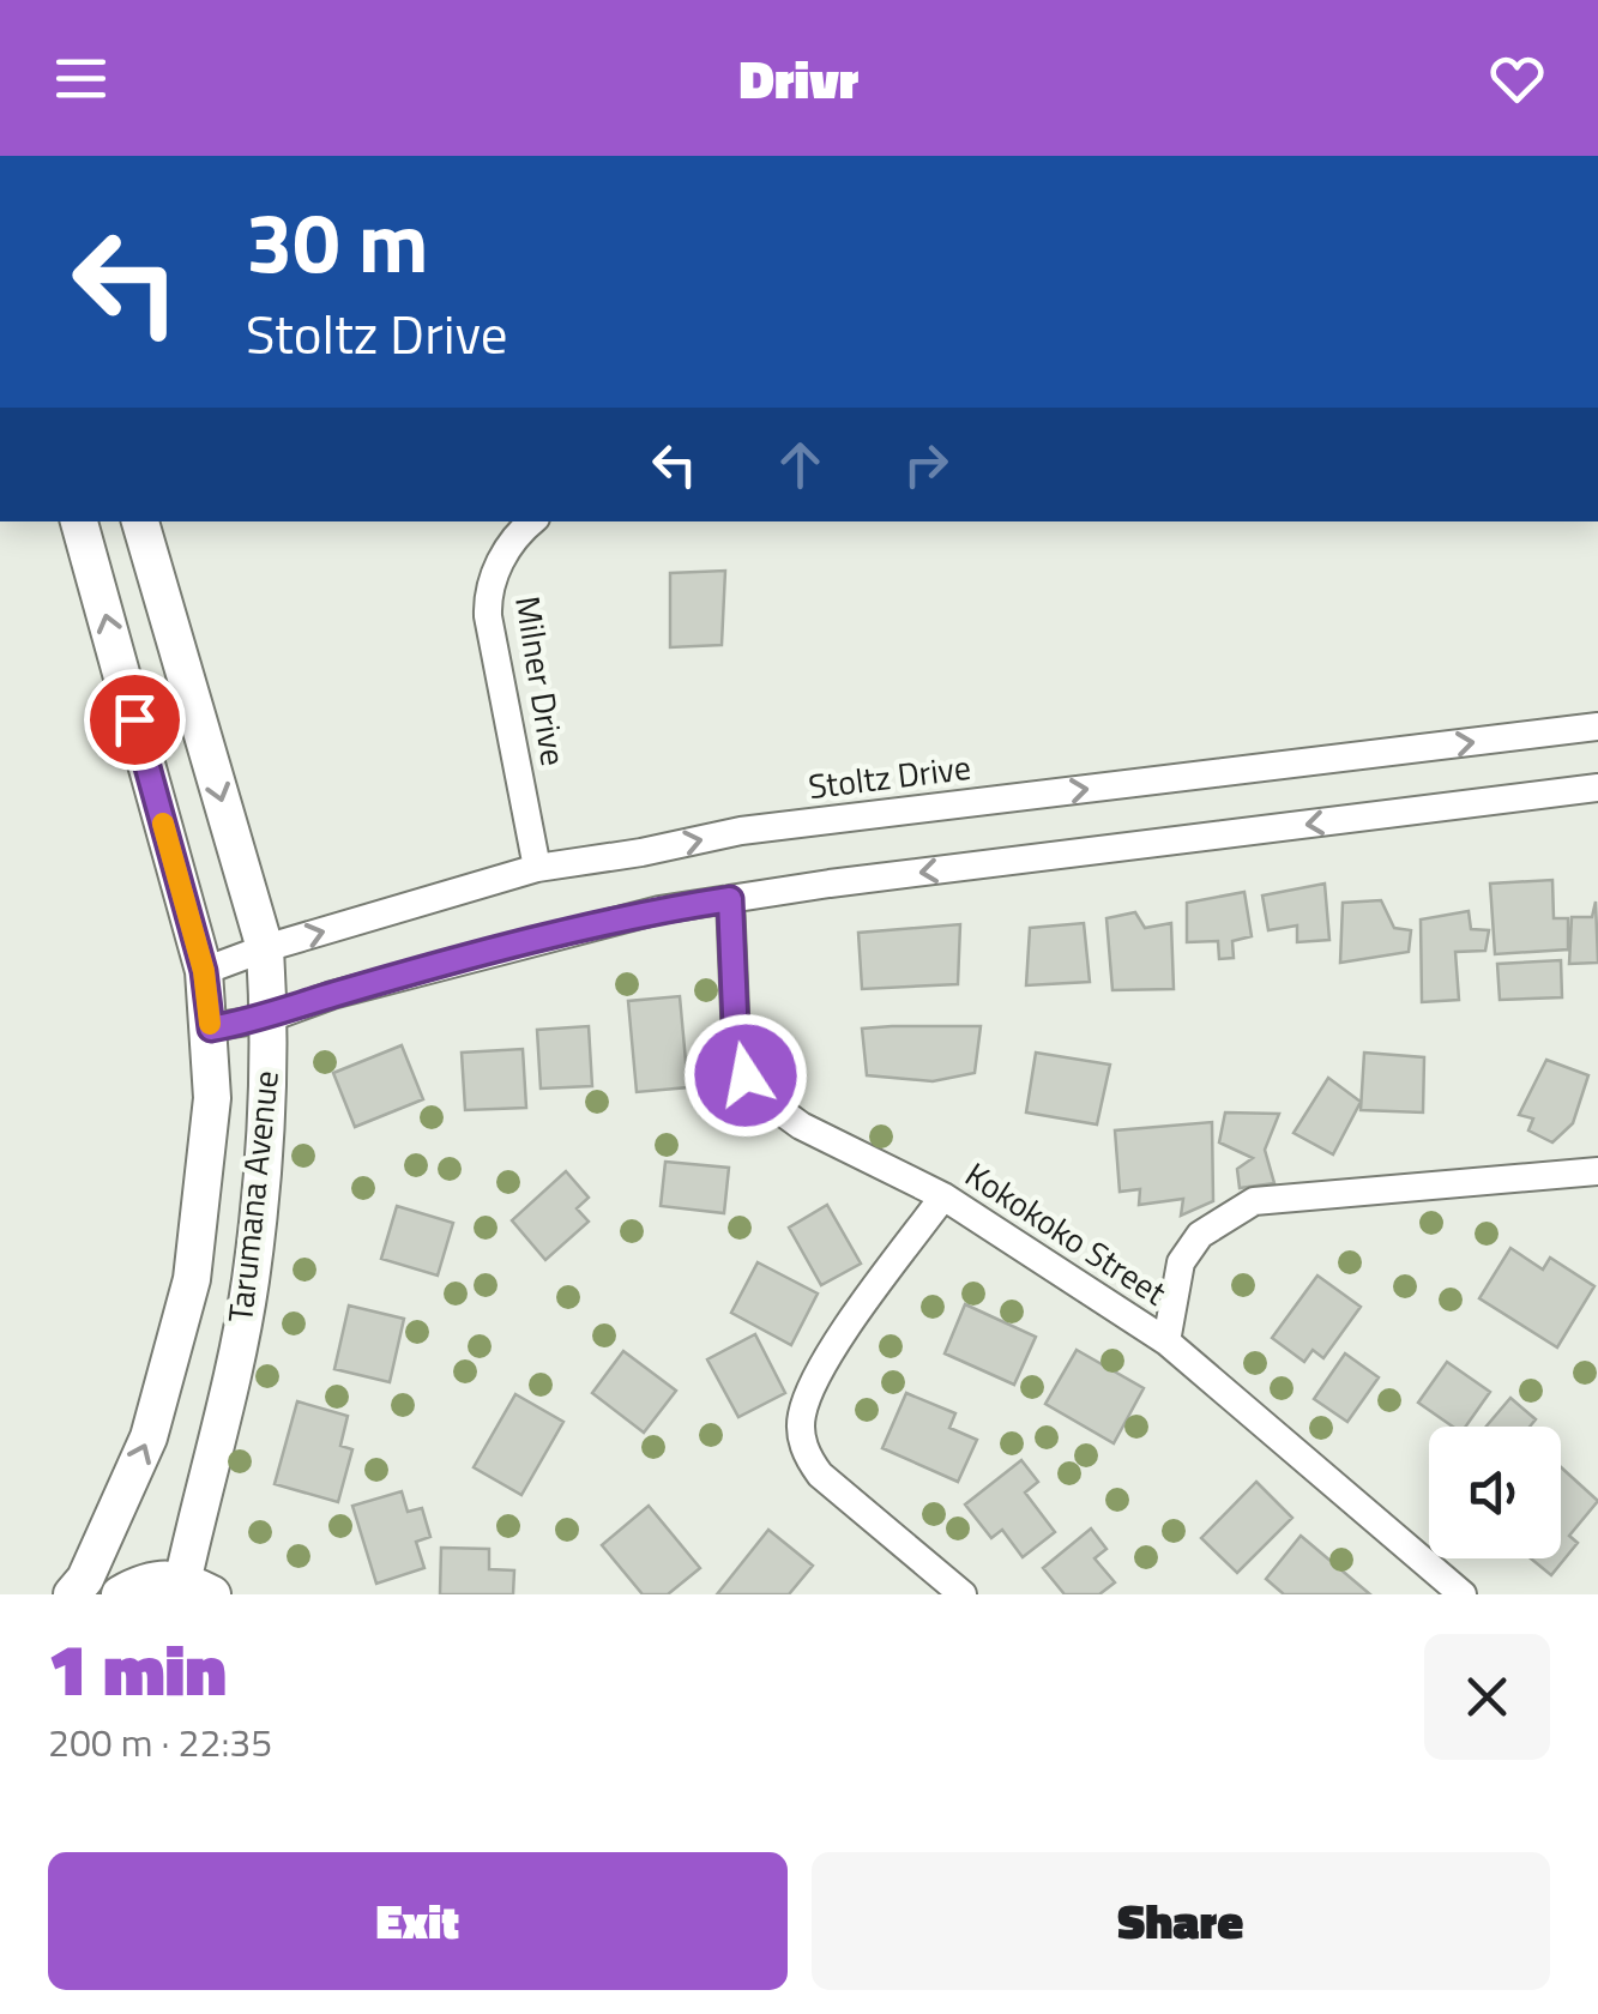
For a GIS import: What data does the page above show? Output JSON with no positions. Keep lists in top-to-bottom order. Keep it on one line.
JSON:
{"streets":{"street":["Milner Drive","Stoltz Drive","Tarumana Avenue","Kokokoko Street"]},"crossings":[["Milner Drive","Stoltz Drive"],["Stoltz Drive","Tarumana Avenue"]],"page":{"header":"Drivr","turn":["30 m","Stoltz Drive"],"heading":["1 min","200 m · 22:35"],"buttons":["Exit","Share"]}}
